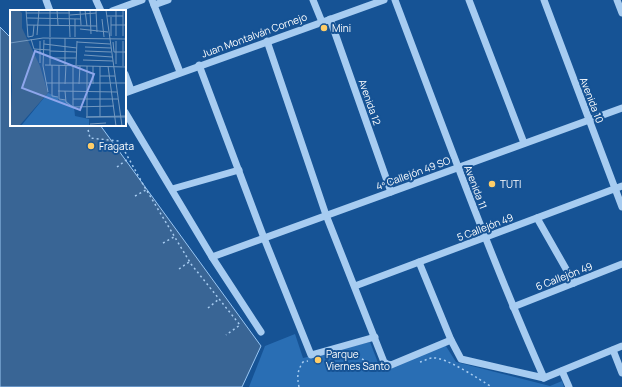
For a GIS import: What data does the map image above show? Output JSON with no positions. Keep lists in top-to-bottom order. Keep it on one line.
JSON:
{"streets":{"street":["Juan Montalván Cornejo","Avenida 10","Avenida 12","4º Callejón 49 SO","Avenida 11","5 Callejón 49","6 Callejón 49"]},"crossings":[["Juan Montalván Cornejo","Avenida 12"],["Avenida 10","4º Callejón 49 SO"],["Avenida 10","5 Callejón 49"],["Avenida 12","4º Callejón 49 SO"],["4º Callejón 49 SO","Avenida 11"],["Avenida 11","5 Callejón 49"],["Avenida 11","6 Callejón 49"]],"places":["Mini","Fragata","TUTI","Parque Viernes Santo"]}
